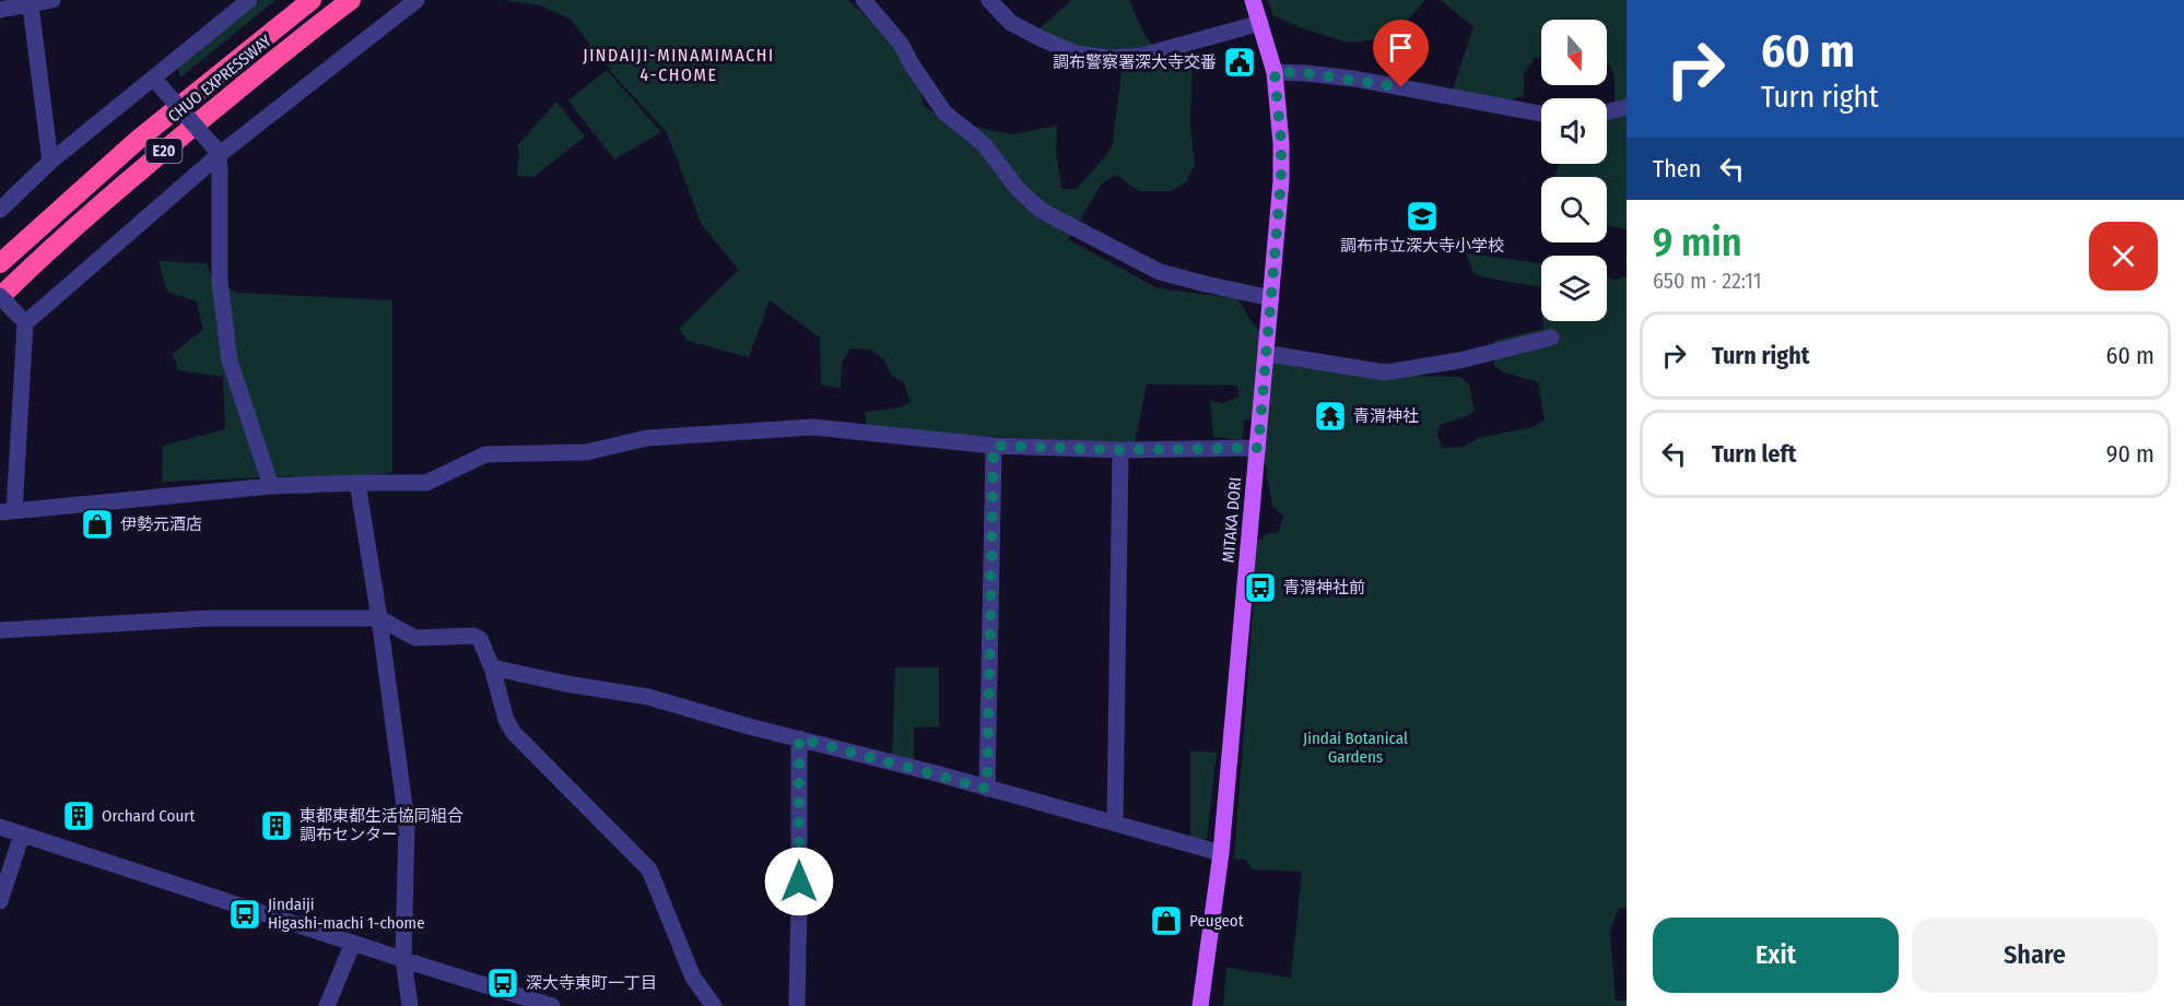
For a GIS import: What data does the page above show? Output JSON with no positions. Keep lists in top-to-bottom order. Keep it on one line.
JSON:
{"streets":{"highway":["CHUO EXPRESSWAY","E20"],"main road":["MITAKA DORI"]},"districts":["JINDAIJI-MINAMIMACHI 4-CHOME"],"parks":["Jindai Botanical Gardens"],"places":{"public building":["調布警察署深大寺交番"],"school or university":["調布市立深大寺小学校"],"temple":["青渭神社"],"shop":["伊勢元酒店","Peugeot"],"bus stop":["青渭神社前","Jindaiji Higashi-machi 1-chome","深大寺東町一丁目"],"building":["Orchard Court","東都東都生活協同組合 調布センター"]},"north":"bottom","page":{"turn":["60 m","Turn right"],"then":"Then","heading":["9 min","650 m · 22:11"],"list":[{"name":"Turn right","value":"60 m"},{"name":"Turn left","value":"90 m"}],"buttons":["Exit","Share"]}}
